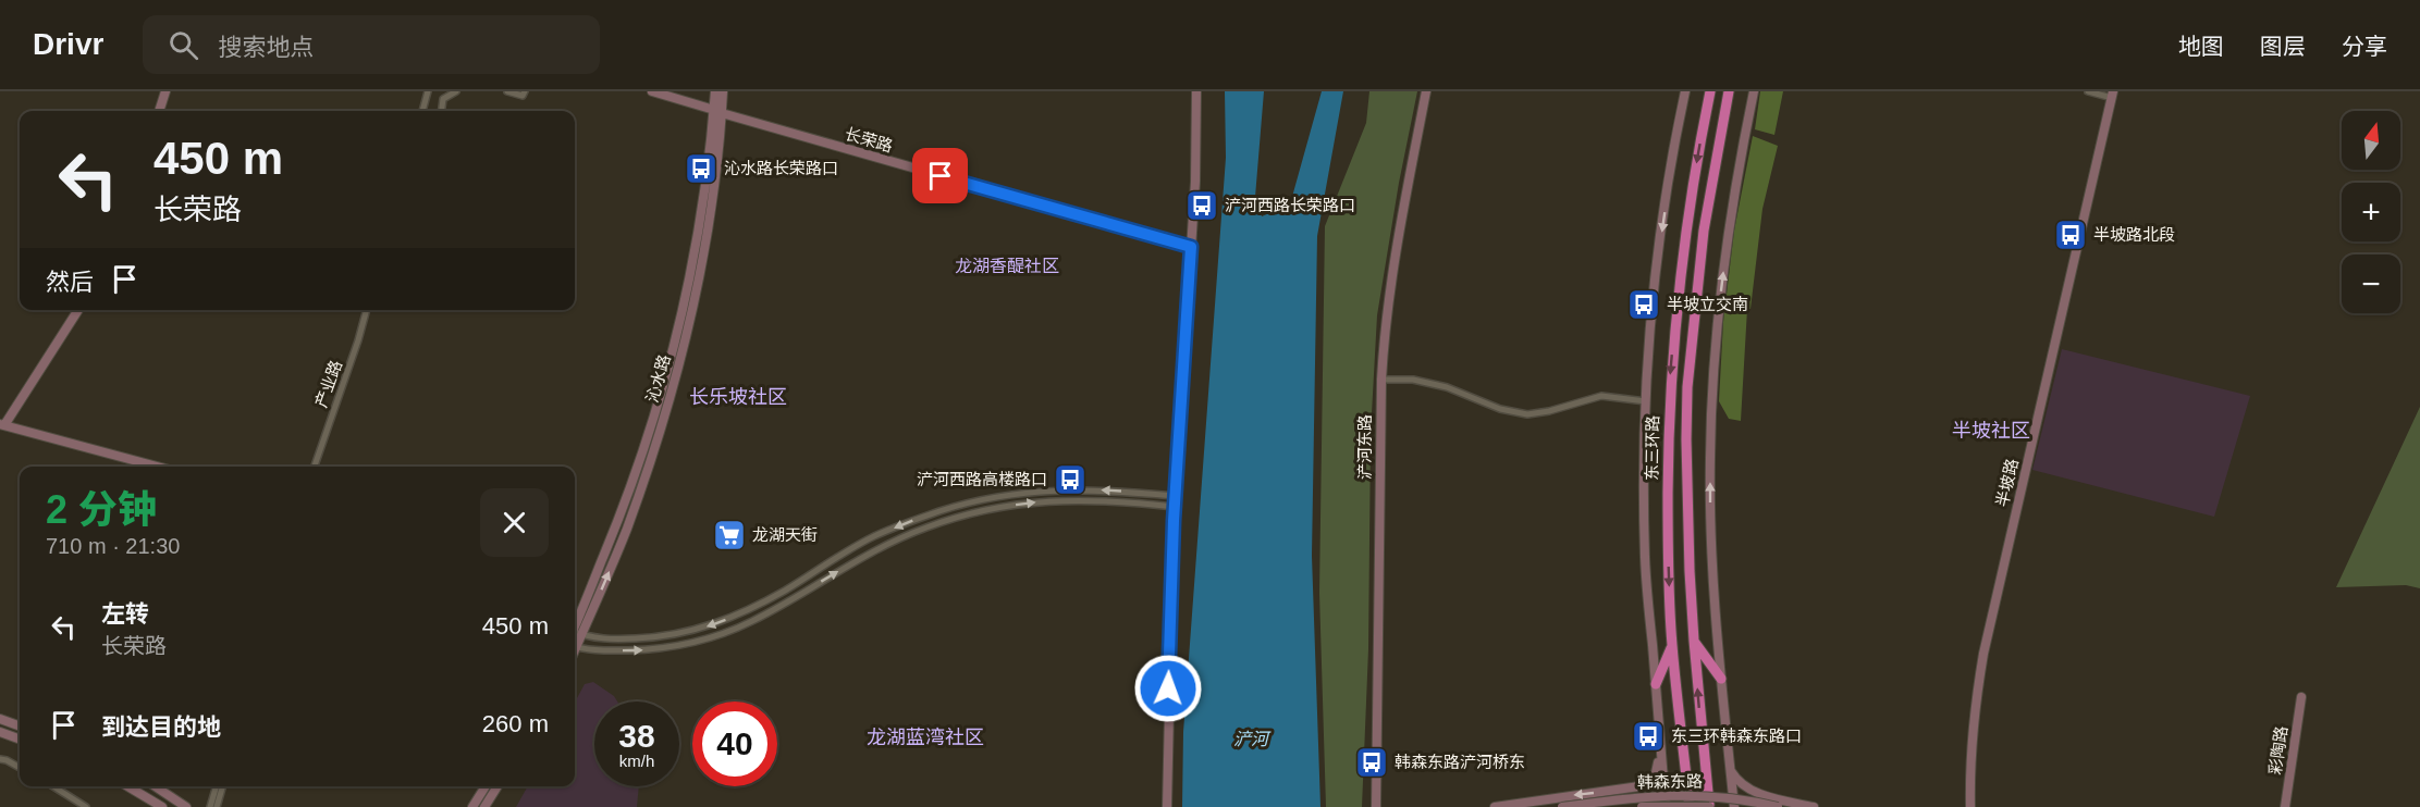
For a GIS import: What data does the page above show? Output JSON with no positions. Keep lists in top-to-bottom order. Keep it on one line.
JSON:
{"streets":{"highway":["东三环路"],"street":["长荣路","沁水路","产业路","浐河东路","半坡路","彩陶路","韩森东路"]},"crossings":[["长荣路","沁水路"],["东三环路","韩森东路"]],"districts":["龙湖香醍社区","长乐坡社区","半坡社区","龙湖蓝湾社区"],"water":["浐河"],"places":{"bus stop":["沁水路长荣路口","浐河西路长荣路口","半坡路北段","半坡立交南","浐河西路高楼路口","东三环韩森东路口","韩森东路浐河桥东"],"supermarket":["龙湖天街"]},"north":"top","page":{"header":"Drivr","search":"搜索地点","nav":["地图","图层","分享"],"map_buttons":["+","−"],"turn":["450 m","长荣路"],"then":"然后","heading":["2 分钟","710 m · 21:30"],"list":[{"name":"左转","note":"长荣路","value":"450 m"},{"name":"到达目的地","value":"260 m"}],"speed":"38 km/h","limit":"40"}}
